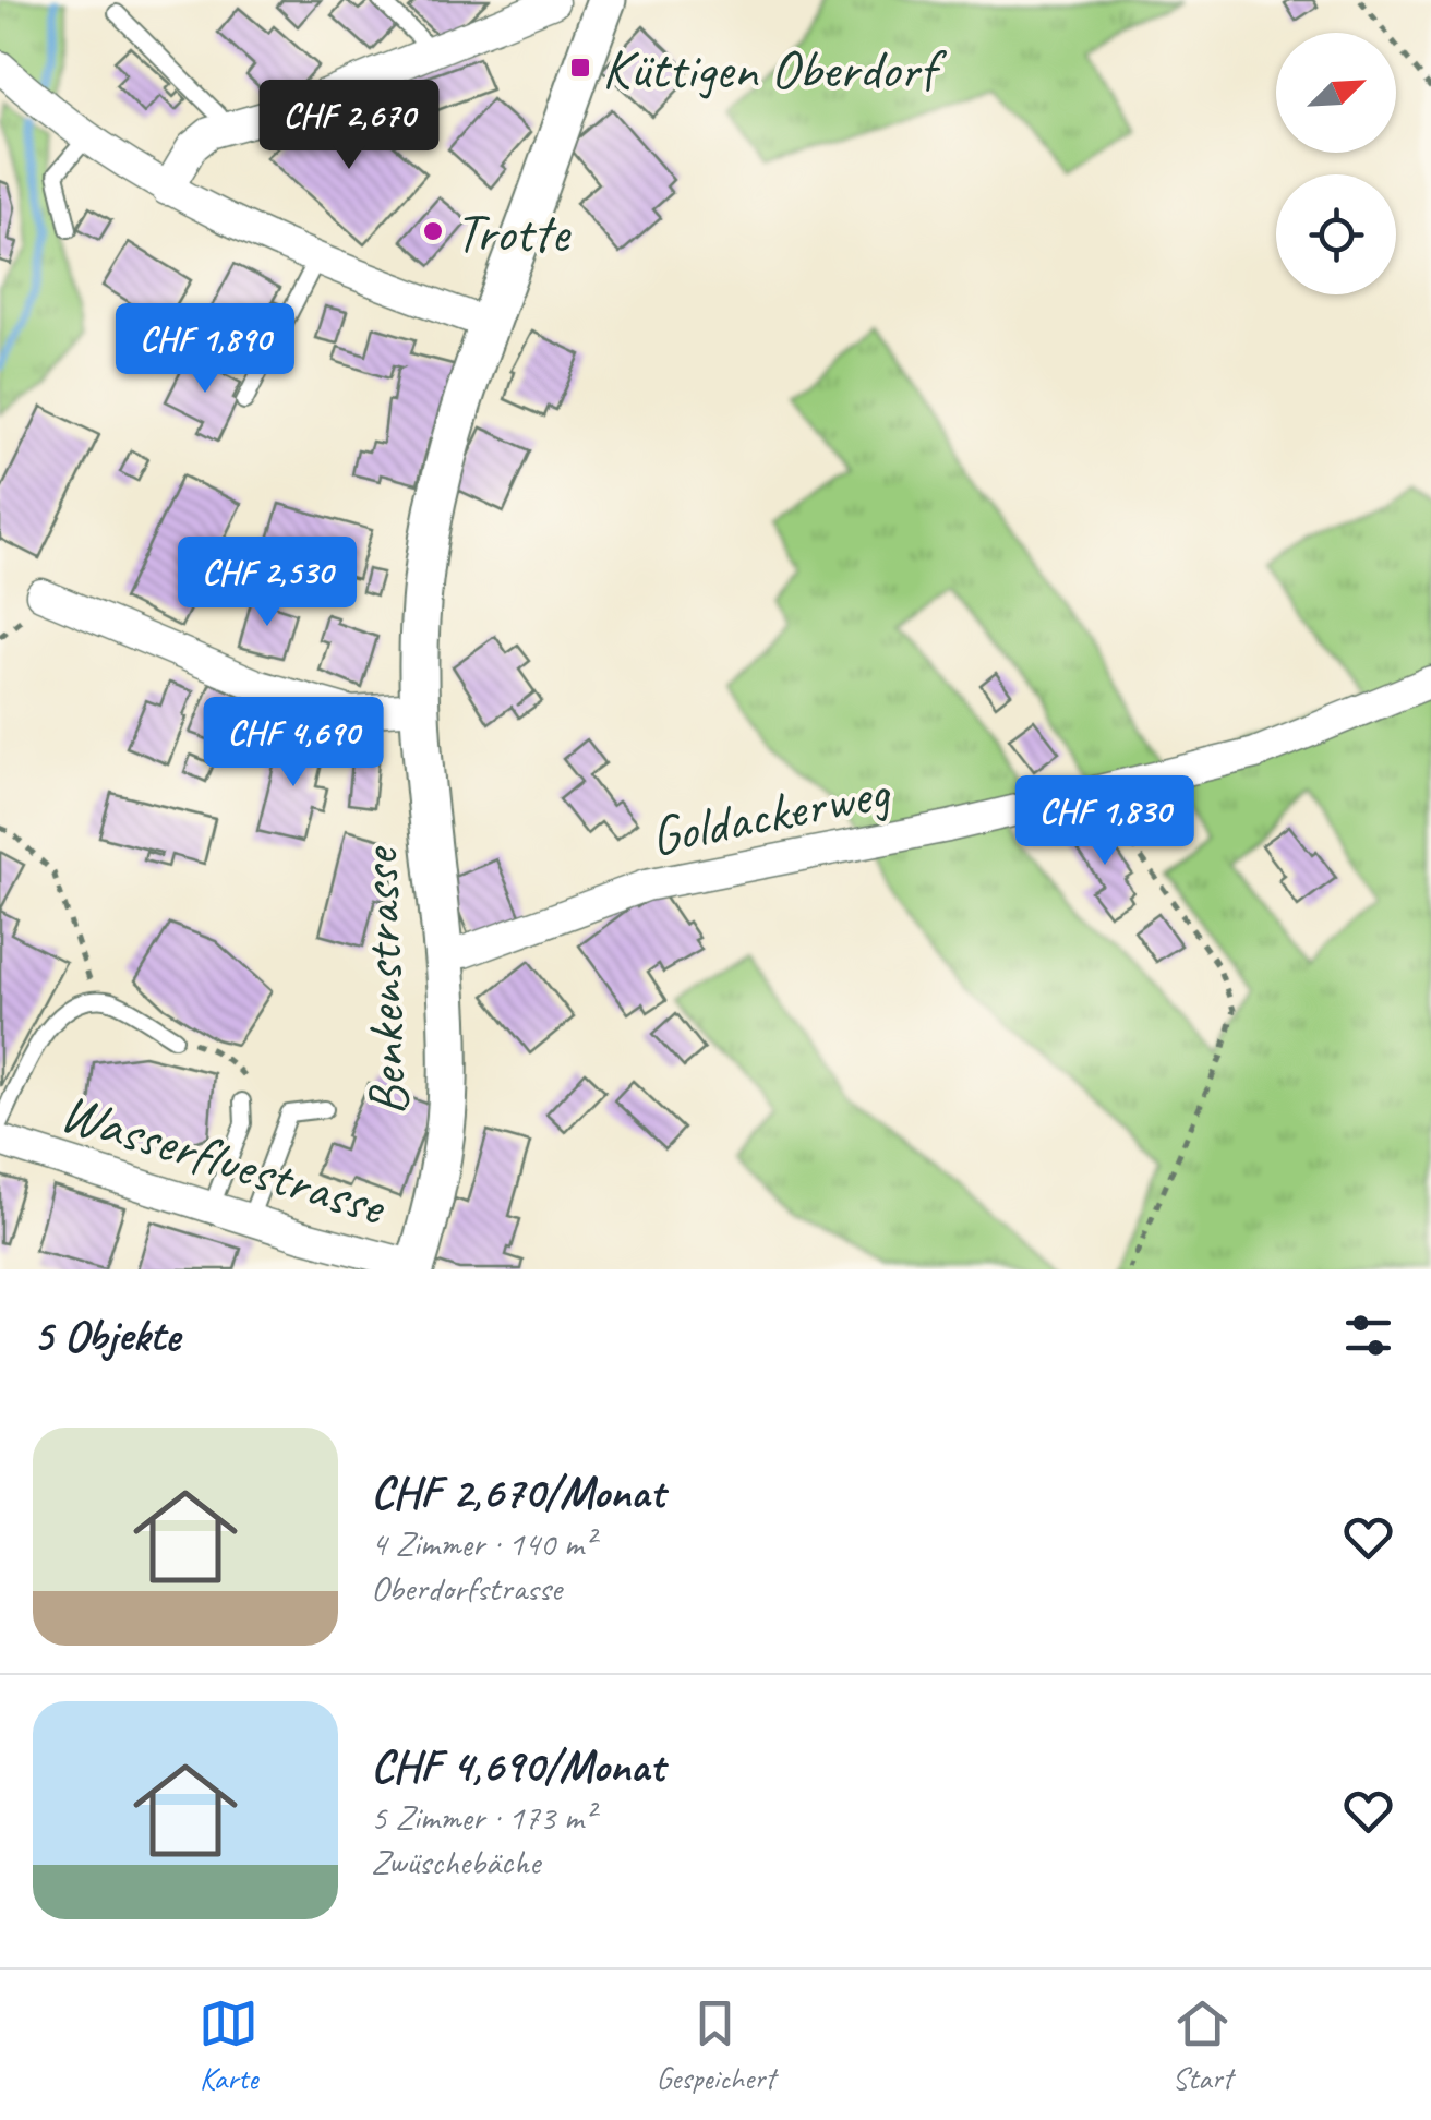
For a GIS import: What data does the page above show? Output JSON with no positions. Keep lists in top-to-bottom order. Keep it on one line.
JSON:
{"streets":{"street":["Goldackerweg","Benkenstrasse","Wasserfluestrasse"]},"crossings":[["Goldackerweg","Benkenstrasse"],["Benkenstrasse","Wasserfluestrasse"]],"places":{"transit":["Küttigen Oberdorf"],"other":["Trotte"]},"north":"top right","page":{"price":["CHF 2,670","CHF 1,890","CHF 2,530","CHF 4,690","CHF 1,830"],"heading":"5 Objekte","list":[{"name":"CHF 2,670/Monat","note":"4 Zimmer · 140 m² · Oberdorfstrasse"},{"name":"CHF 4,690/Monat","note":"5 Zimmer · 173 m² · Zwüschebäche"}],"tabs":["Karte","Gespeichert","Start"]}}
